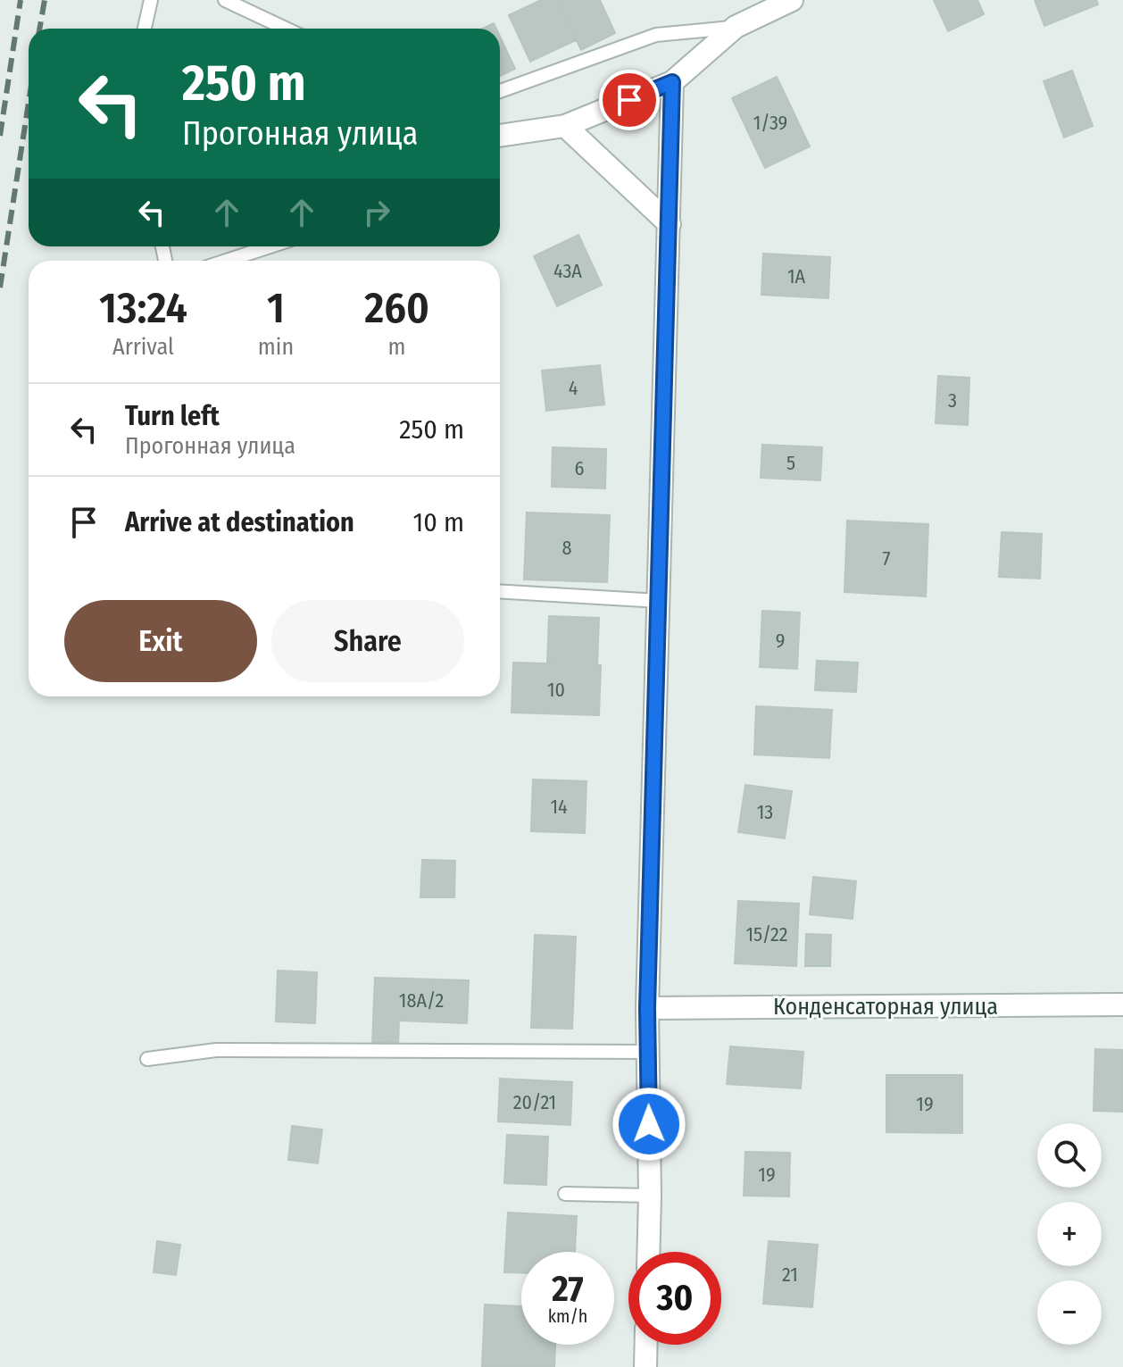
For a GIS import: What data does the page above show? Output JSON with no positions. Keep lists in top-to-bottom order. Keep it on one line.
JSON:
{"streets":{"street":["Конденсаторная улица"]},"house_numbers":["1/39","43А","1А","4","3","5","6","8","7","9","10","14","13","15/22","18А/2","20/21","19","19","21"],"page":{"turn":["250 m","Прогонная улица"],"eta":["13:24","Arrival","1","min","260","m"],"list":[{"name":"Turn left","note":"Прогонная улица","value":"250 m"},{"name":"Arrive at destination","value":"10 m"}],"buttons":["Exit","Share"],"map_buttons":["+","−"],"speed":"27 km/h","limit":"30"}}
